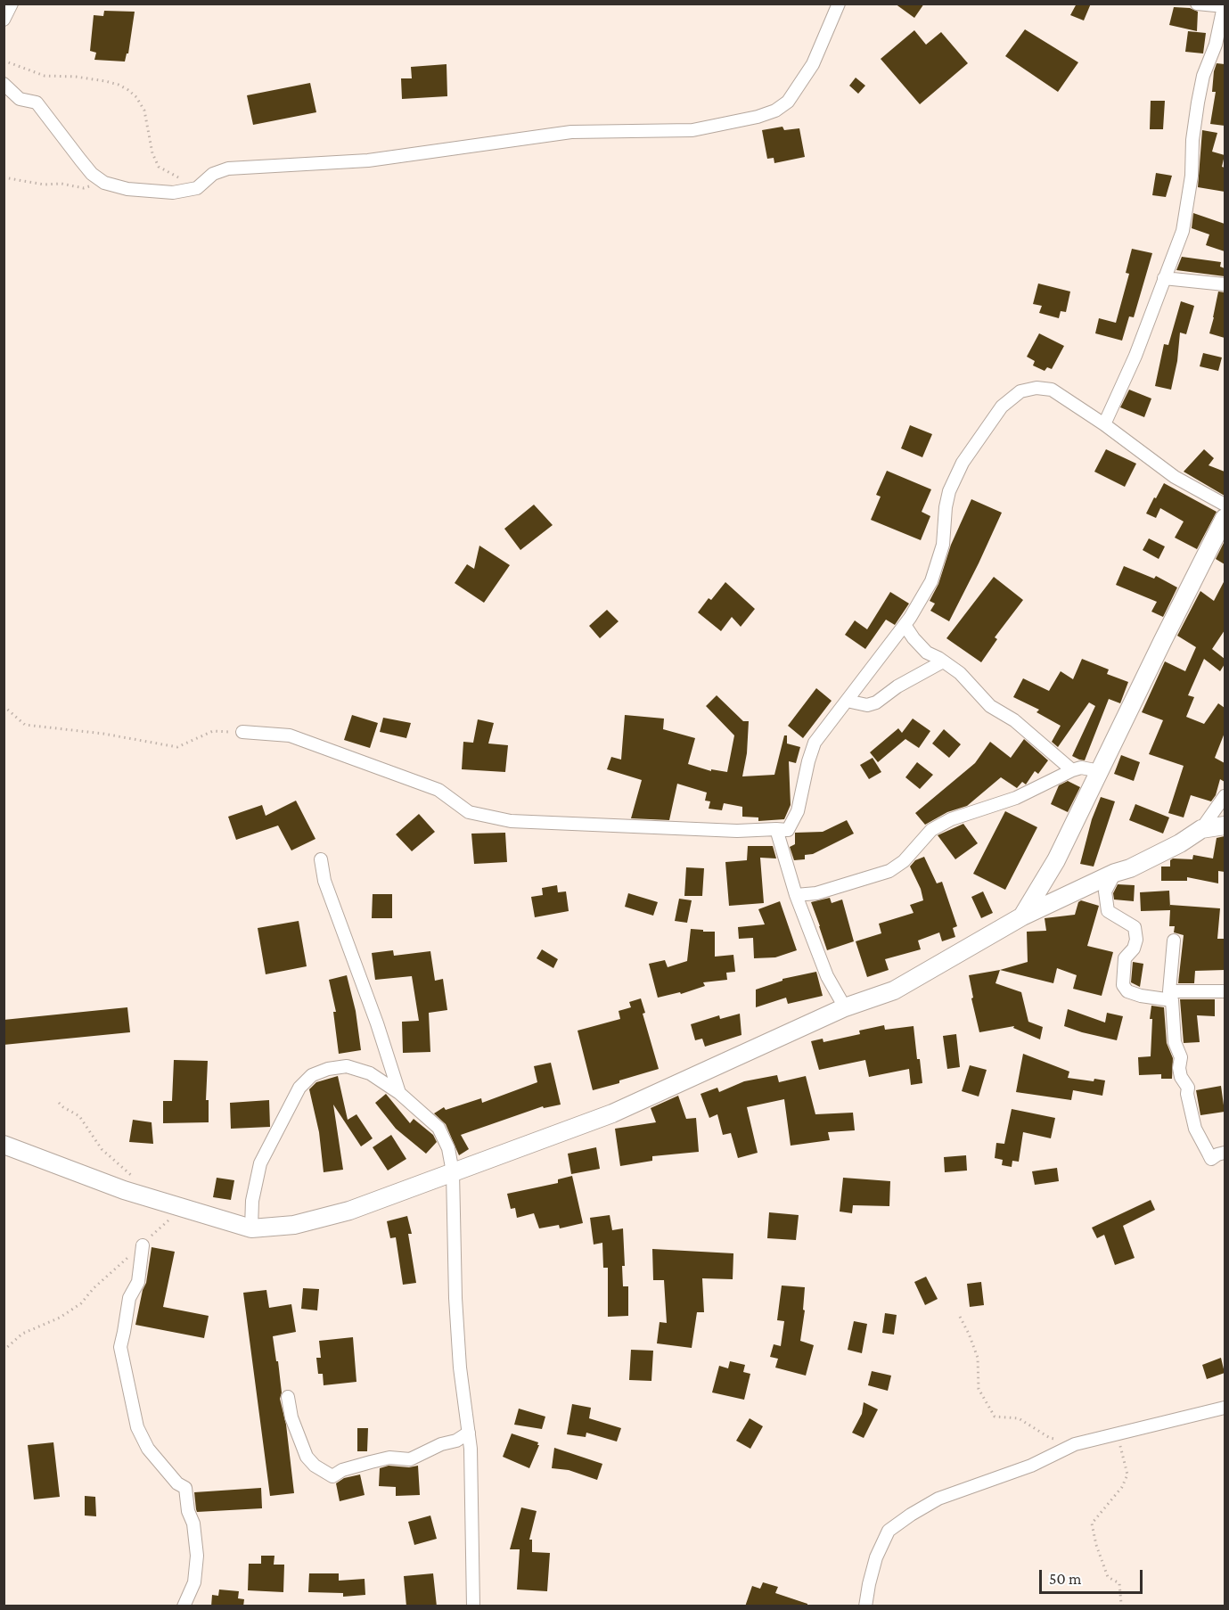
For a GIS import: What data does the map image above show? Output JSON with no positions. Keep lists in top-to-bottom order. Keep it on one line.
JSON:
{"scale_bar":"50 m"}
